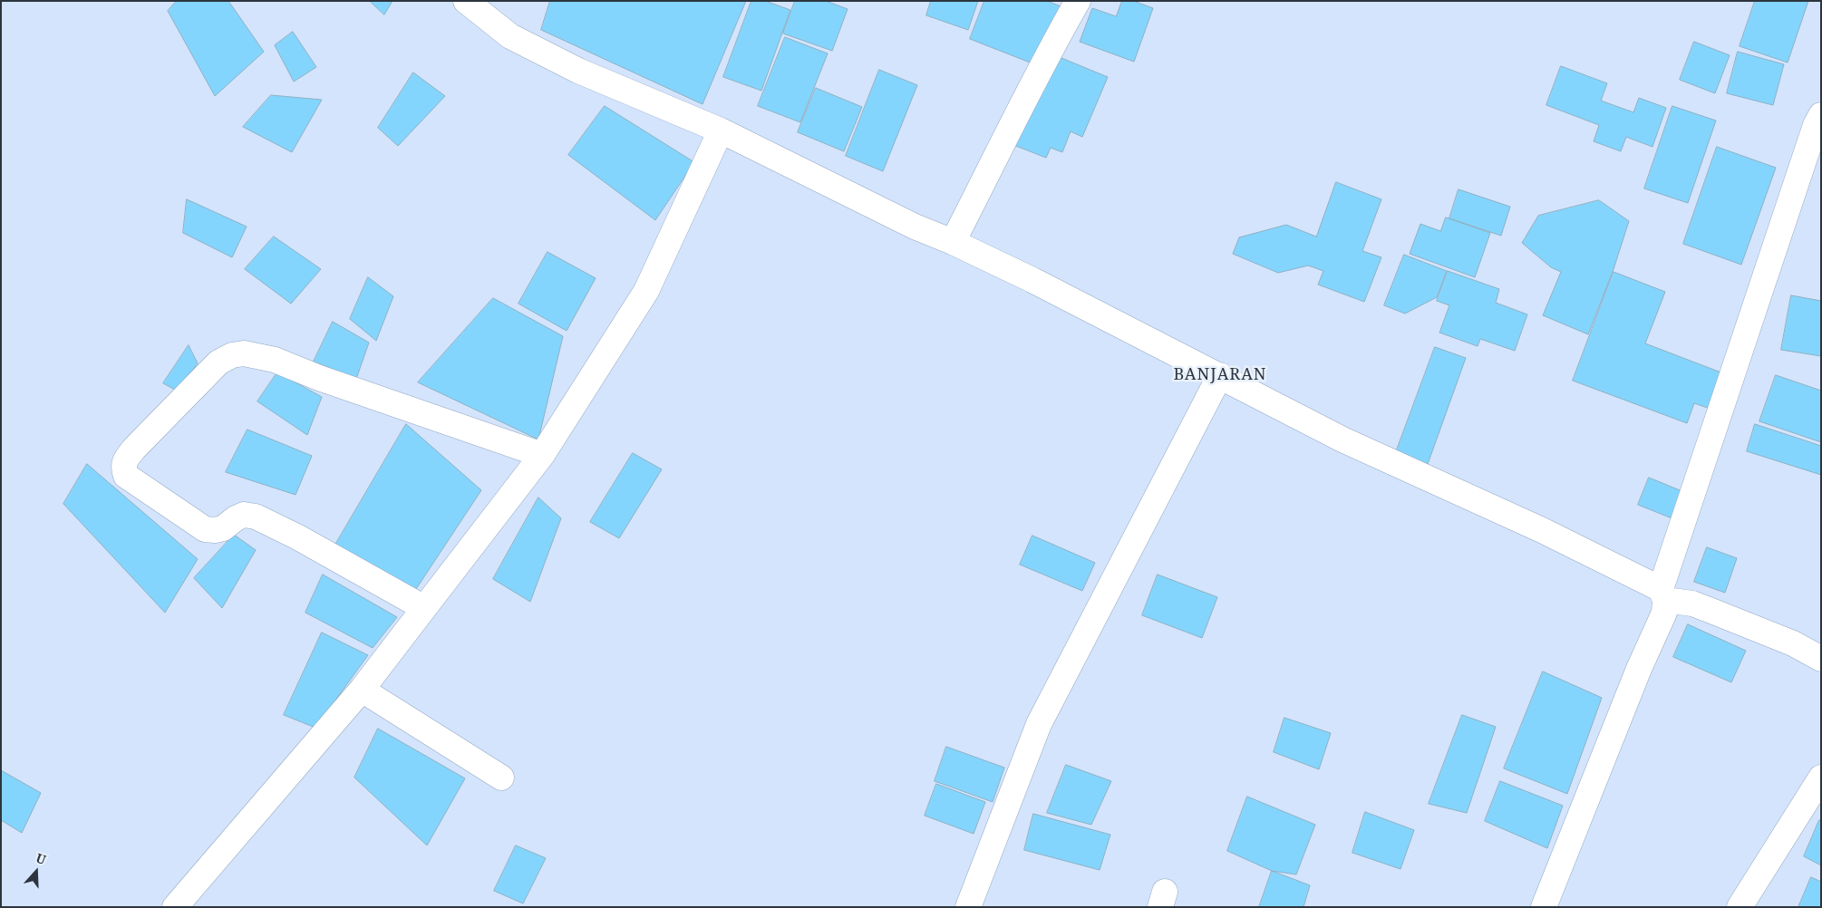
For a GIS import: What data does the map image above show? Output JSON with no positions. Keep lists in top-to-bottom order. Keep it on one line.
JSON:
{"districts":["BANJARAN"],"north":"top"}
